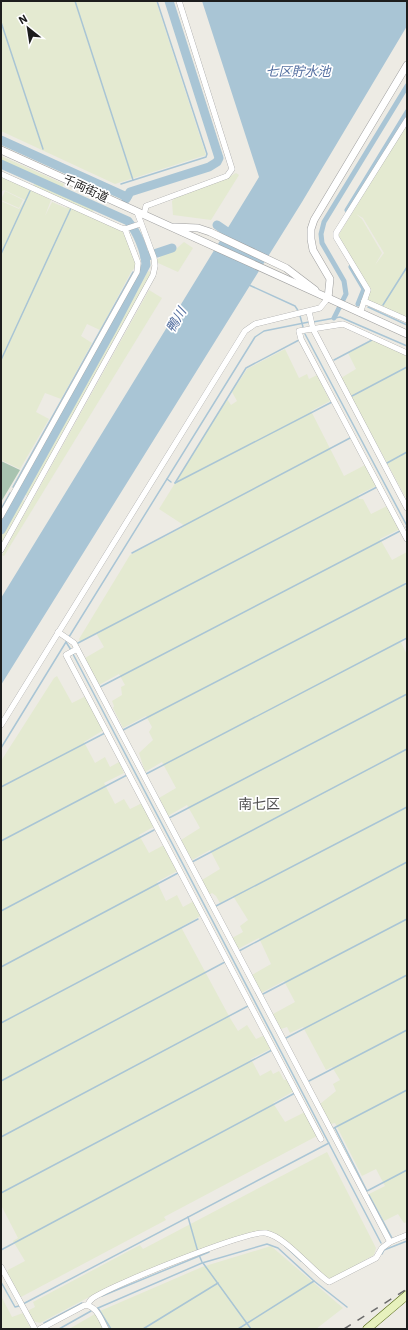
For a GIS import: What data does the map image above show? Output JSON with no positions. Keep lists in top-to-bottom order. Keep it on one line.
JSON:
{"streets":{"street":["千両街道"]},"districts":["南七区"],"water":["七区貯水池","鴨川"],"north":"top left"}
